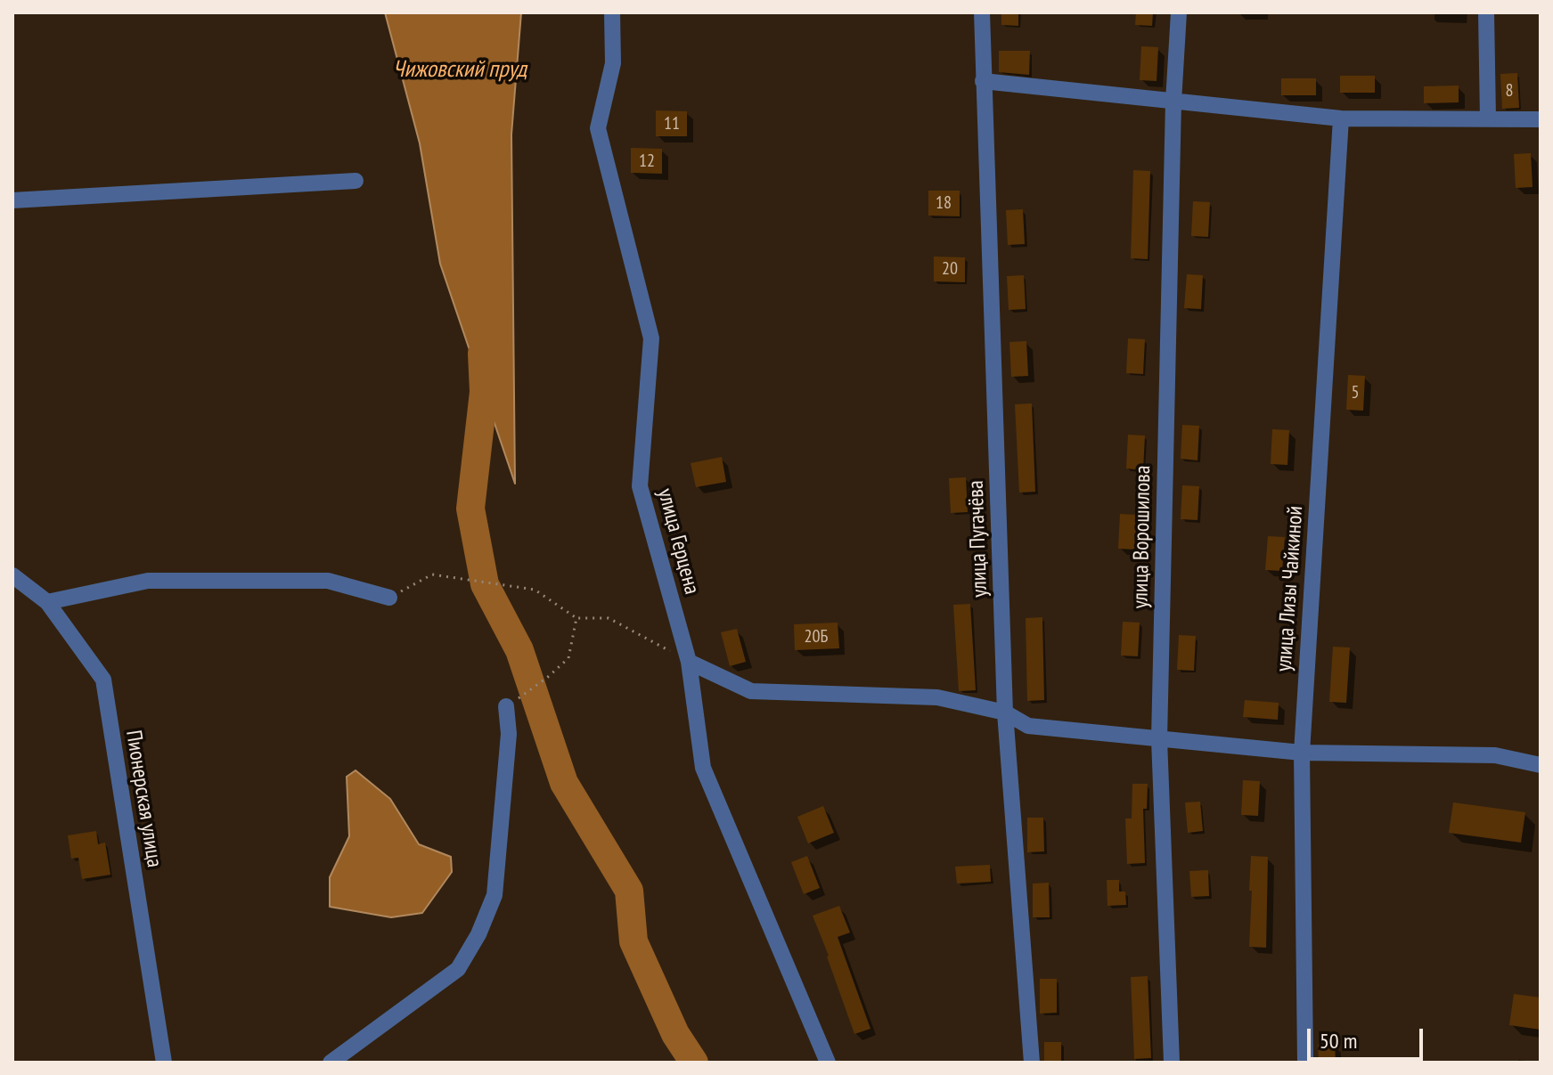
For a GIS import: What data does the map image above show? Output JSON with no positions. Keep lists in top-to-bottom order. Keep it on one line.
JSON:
{"streets":{"street":["улица Ворошилова","улица Пугачёва","улица Герцена","улица Лизы Чайкиной","Пионерская улица"]},"water":["Чижовский пруд"],"house_numbers":["8","11","12","18","20","5","20Б"],"scale_bar":"50 m"}
